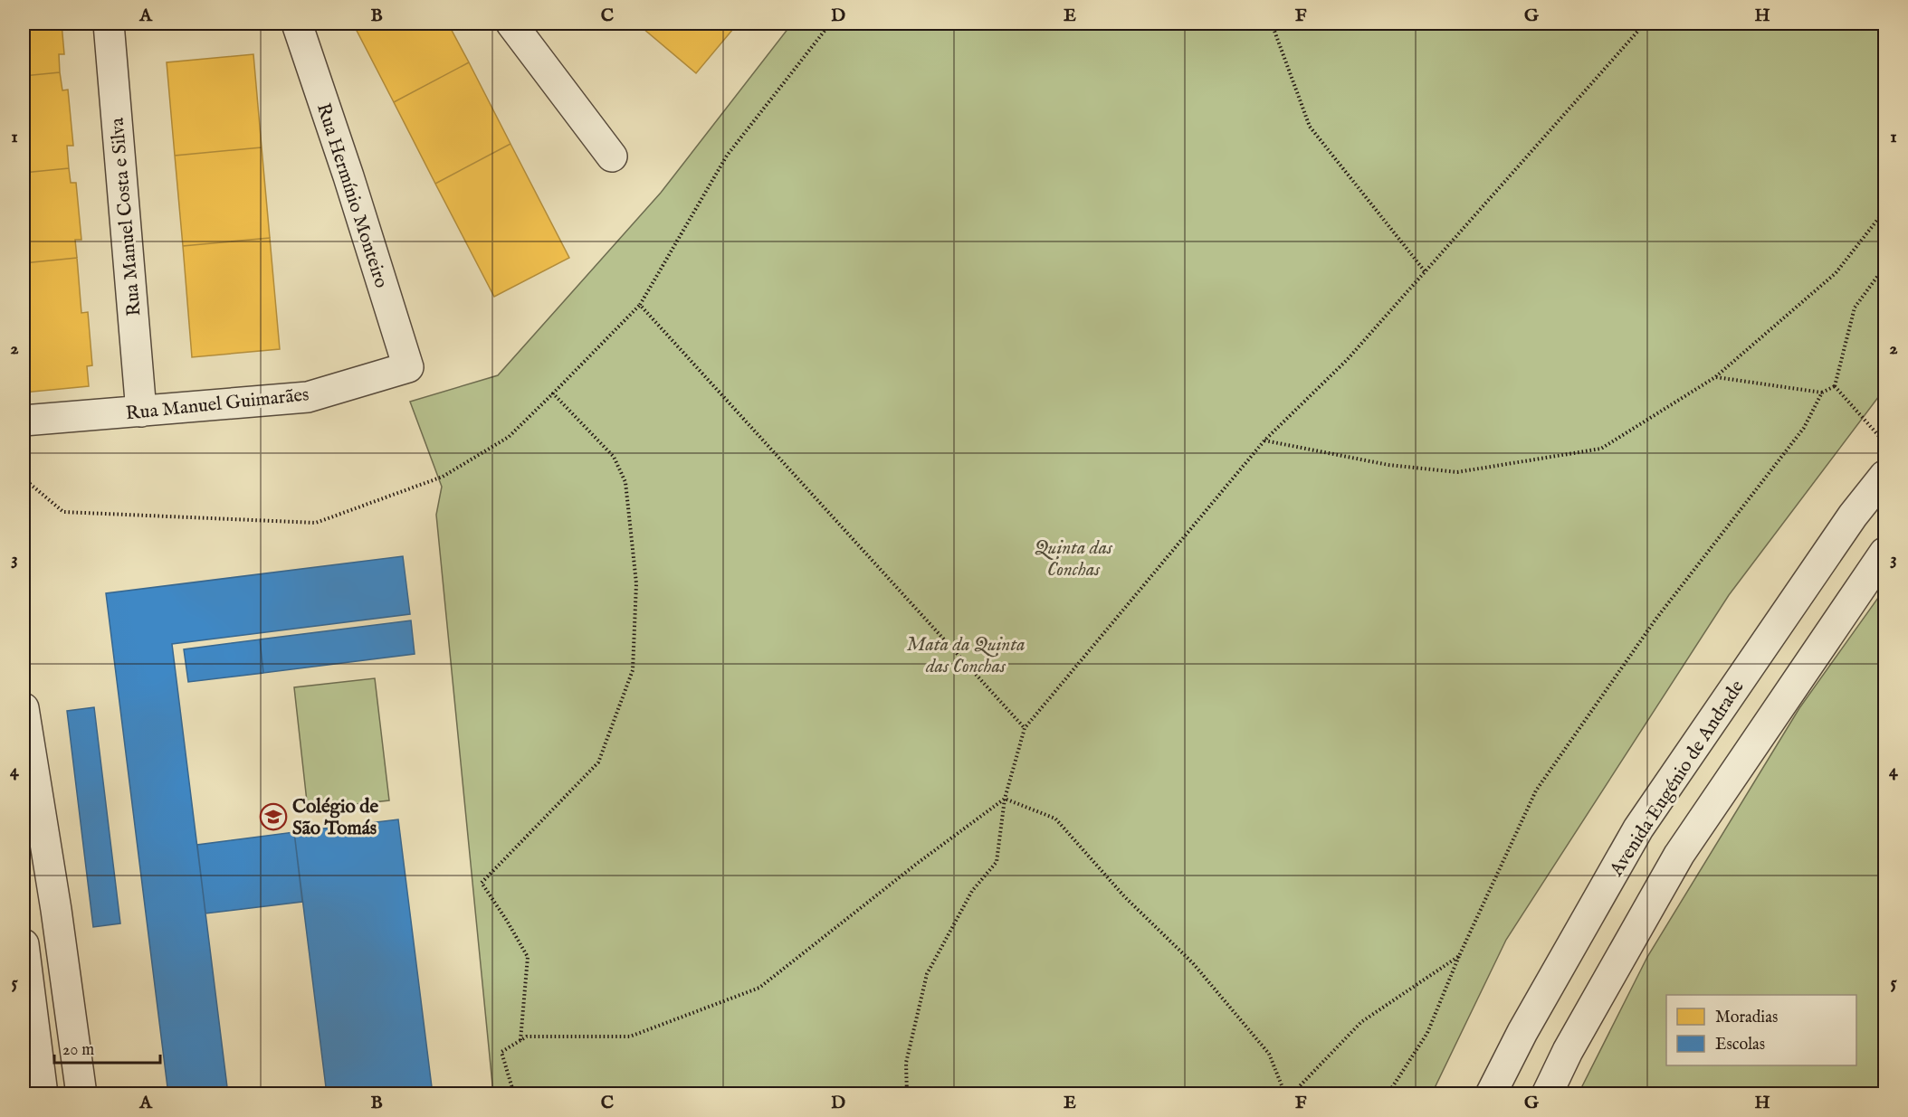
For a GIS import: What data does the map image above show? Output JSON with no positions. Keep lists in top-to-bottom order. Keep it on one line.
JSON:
{"streets":{"street":["Rua Hermínio Monteiro","Rua Manuel Costa e Silva","Rua Manuel Guimarães","Avenida Eugénio de Andrade"]},"crossings":[["Rua Hermínio Monteiro","Rua Manuel Guimarães"],["Rua Manuel Costa e Silva","Rua Manuel Guimarães"]],"parks":["Quinta das Conchas","Mata da Quinta das Conchas"],"places":{"school or university":["Colégio de São Tomás"]},"legend":["Moradias","Escolas"],"scale_bar":"20 m","grid":{"columns":["A","B","C","D","E","F","G","H"],"rows":["1","2","3","4","5"]}}
